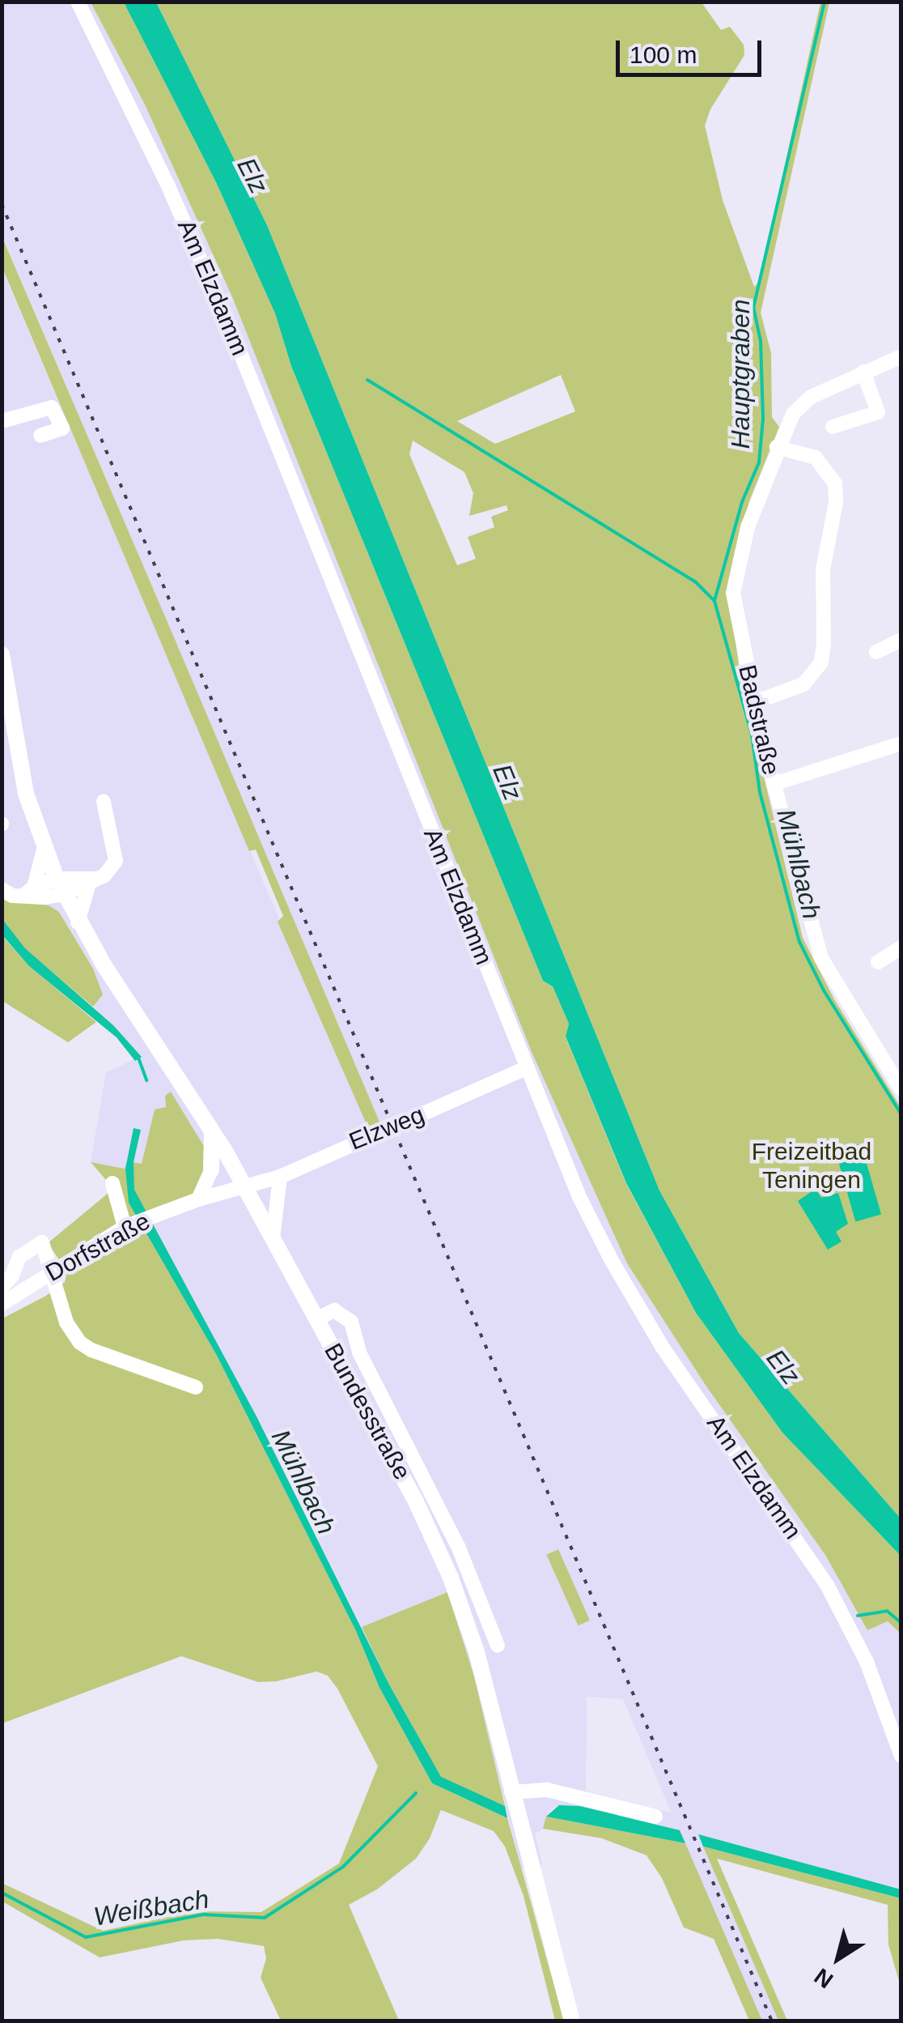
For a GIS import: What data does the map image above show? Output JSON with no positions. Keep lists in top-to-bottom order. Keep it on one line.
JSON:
{"streets":{"main road":["Bundesstraße"],"street":["Am Elzdamm","Badstraße","Elzweg","Dorfstraße"]},"crossings":[["Am Elzdamm","Elzweg"],["Elzweg","Dorfstraße"],["Elzweg","Bundesstraße"],["Dorfstraße","Bundesstraße"]],"water":["Elz","Hauptgraben","Mühlbach","Weißbach"],"parks":["Freizeitbad Teningen"],"scale_bar":"100 m","north":"bottom left"}
